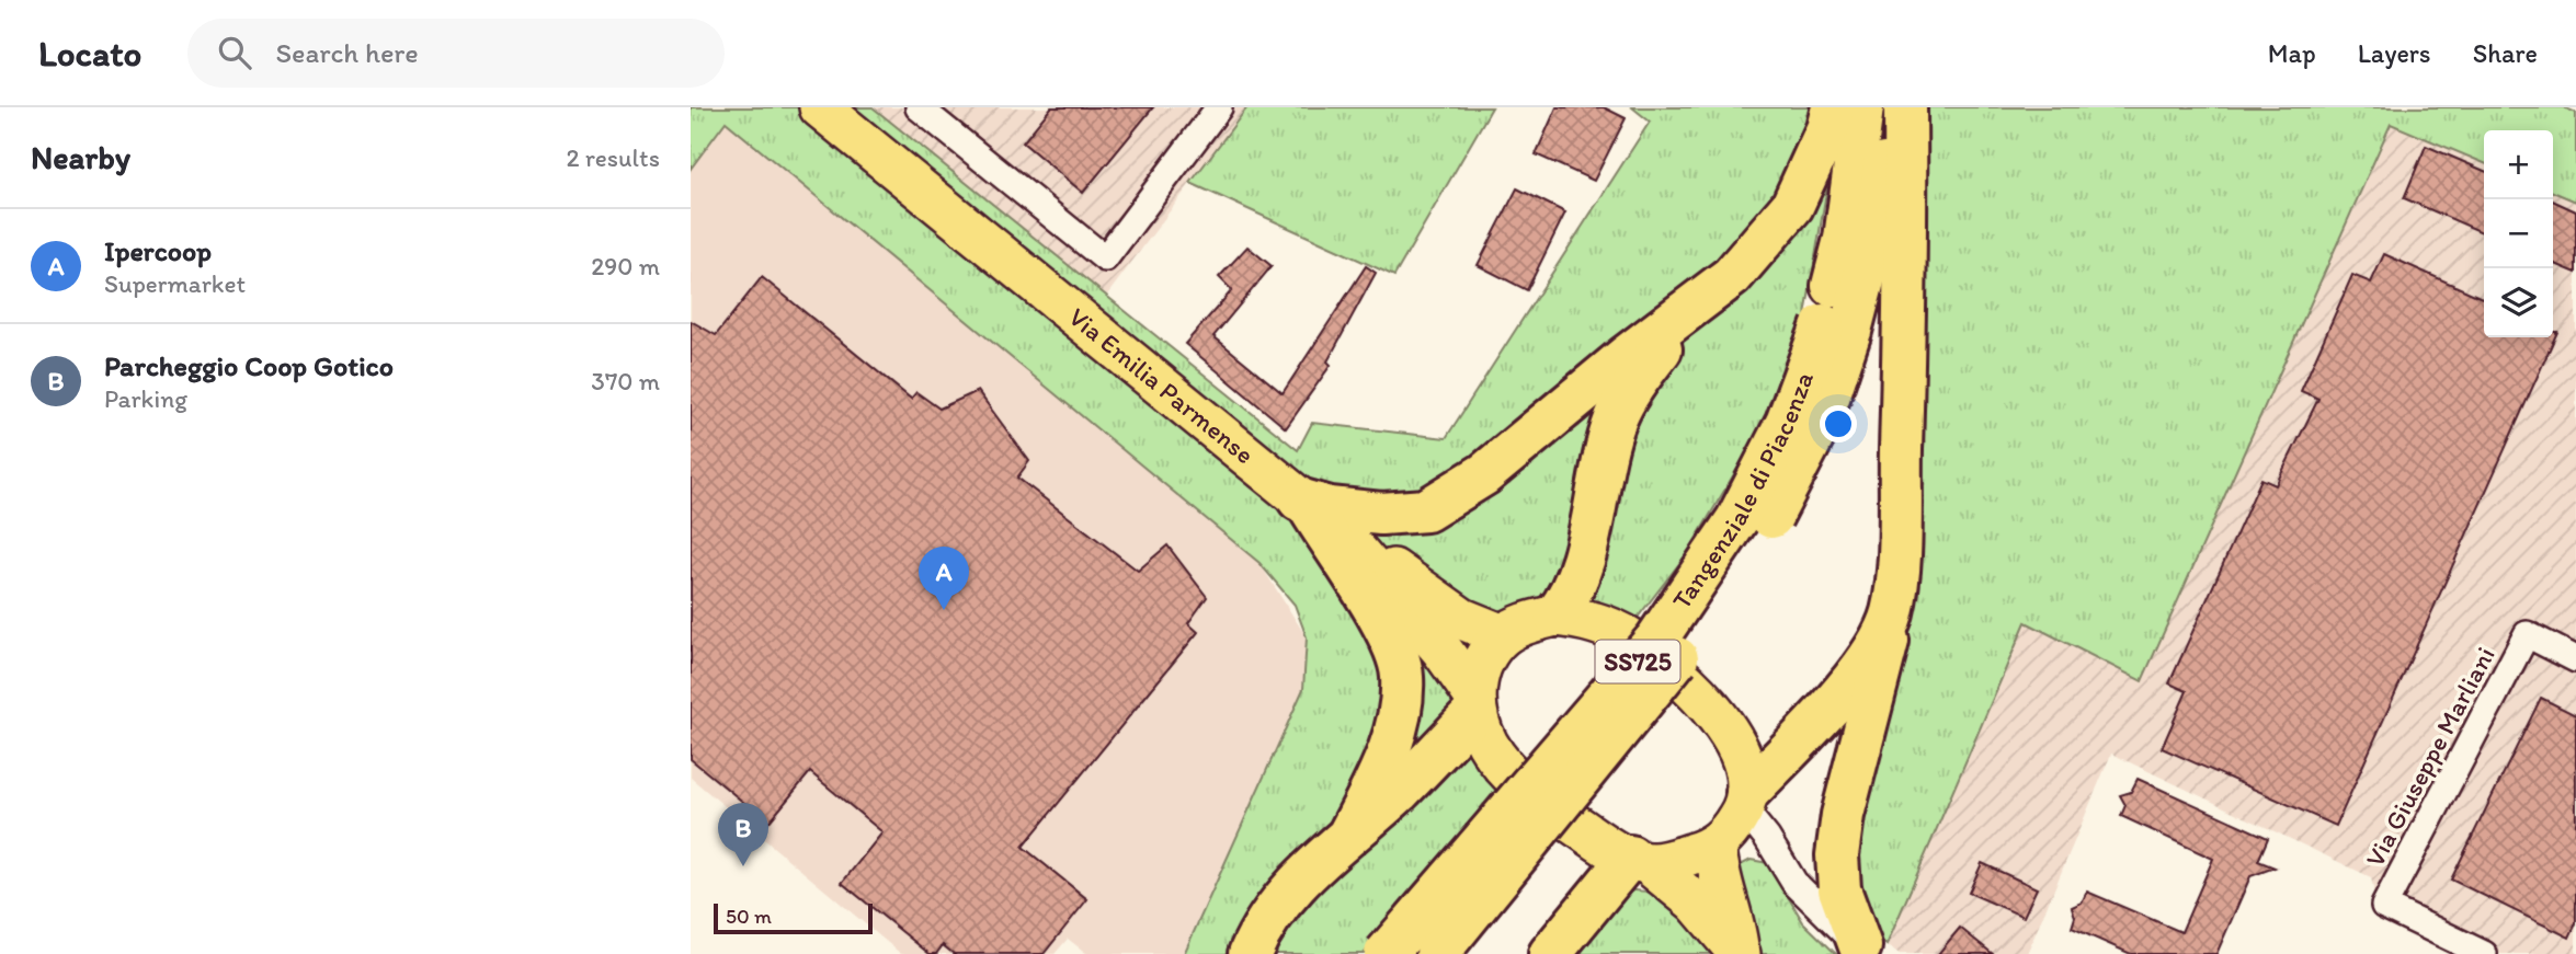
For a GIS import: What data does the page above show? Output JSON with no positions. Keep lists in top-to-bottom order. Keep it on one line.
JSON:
{"streets":{"highway":["Tangenziale di Piacenza","SS725"],"main road":["Via Emilia Parmense"],"street":["Via Giuseppe Marliani"]},"scale_bar":"50 m","page":{"header":"Locato","search":"Search here","nav":["Map","Layers","Share"],"heading":["Nearby","2 results"],"map_buttons":["+","−"],"list":[{"mark":"A","name":"Ipercoop","note":"Supermarket","value":"290 m"},{"mark":"B","name":"Parcheggio Coop Gotico","note":"Parking","value":"370 m"}],"pins":["A","B"],"scale":"50 m"}}
